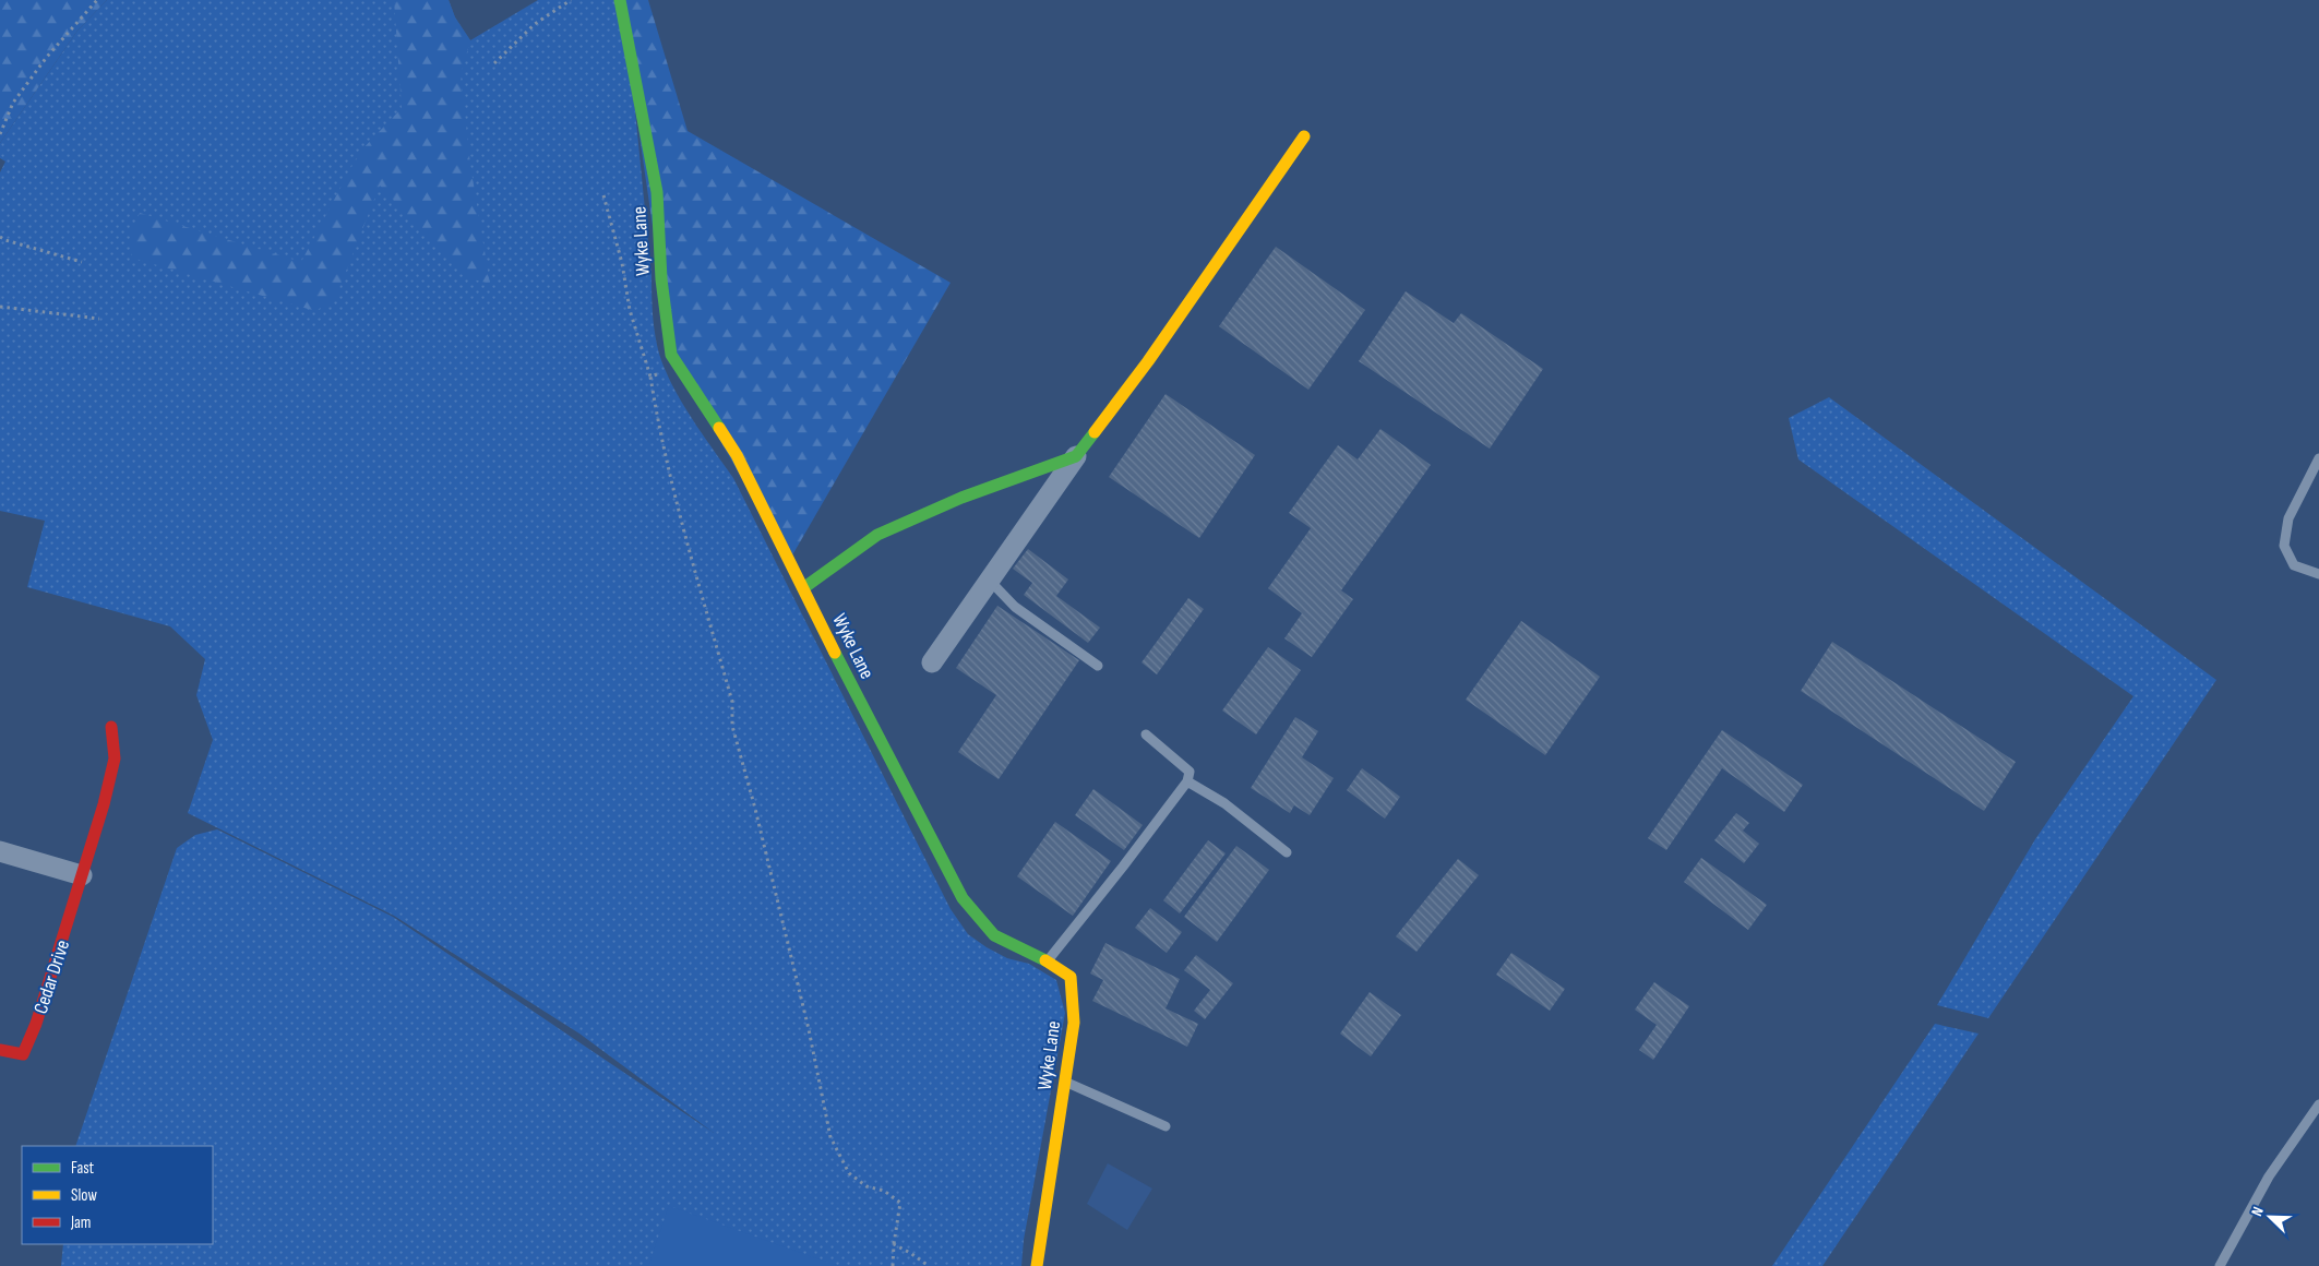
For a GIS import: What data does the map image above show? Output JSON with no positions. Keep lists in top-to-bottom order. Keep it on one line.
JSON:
{"streets":{"street":["Wyke Lane","Cedar Drive"]},"legend":["Fast","Slow","Jam"],"north":"top left"}
